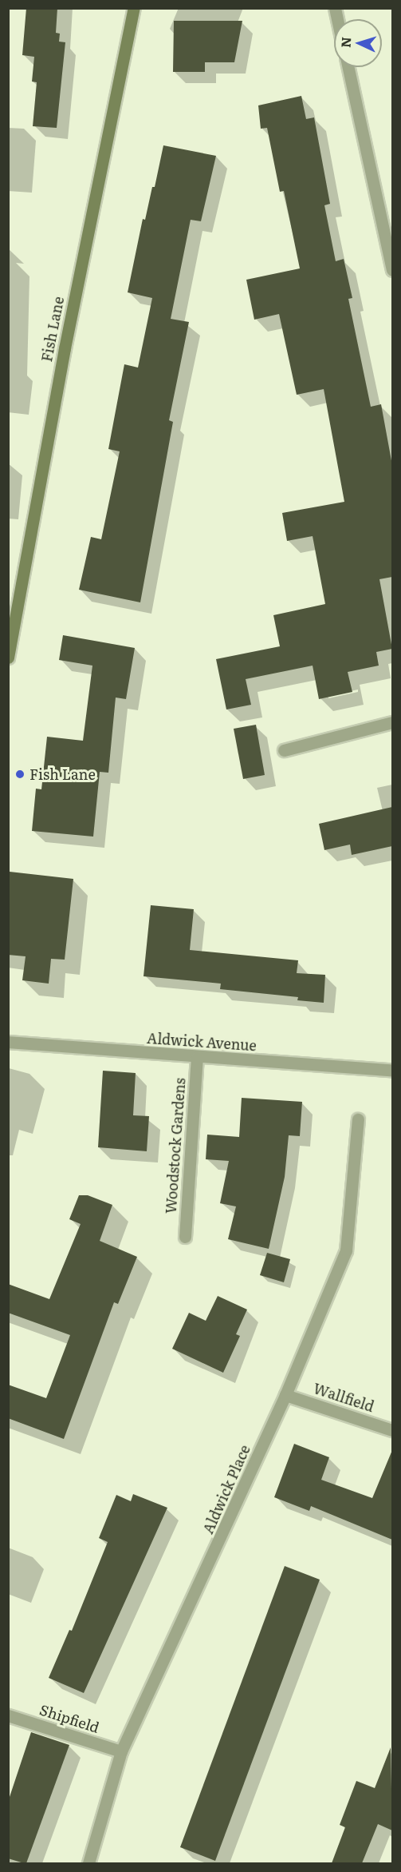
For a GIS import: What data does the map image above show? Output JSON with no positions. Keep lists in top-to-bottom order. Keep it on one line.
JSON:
{"streets":{"street":["Fish Lane","Aldwick Avenue","Woodstock Gardens","Wallfield","Aldwick Place","Shipfield"]},"crossings":[["Aldwick Avenue","Woodstock Gardens"],["Wallfield","Aldwick Place"],["Aldwick Place","Shipfield"]],"places":["Fish Lane"],"north":"left"}
